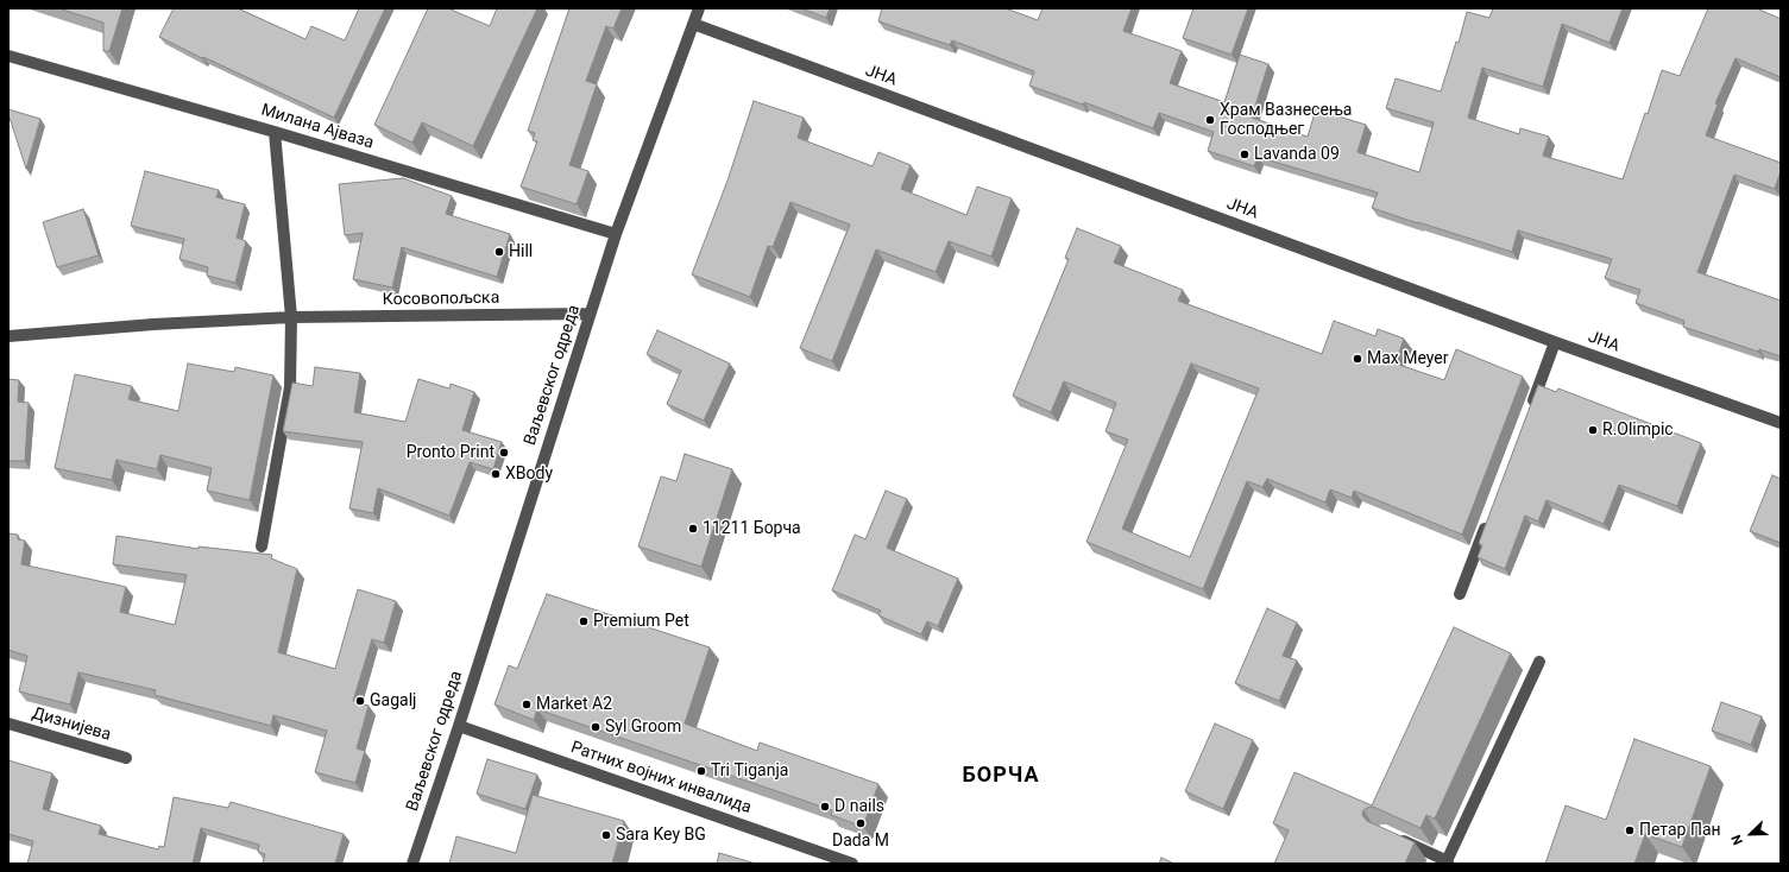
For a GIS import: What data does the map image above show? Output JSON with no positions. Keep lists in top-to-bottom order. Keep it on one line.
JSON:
{"streets":{"street":["ЈНА","Милана Ајваза","Косовопољска","Ваљевског одреда","Дизнијева","Ратних војних инвалида"]},"crossings":[["ЈНА","Ваљевског одреда"],["Милана Ајваза","Ваљевског одреда"],["Косовопољска","Ваљевског одреда"],["Ваљевског одреда","Ратних војних инвалида"]],"districts":["БОРЧА"],"places":["Храм Вазнесења Господњег","Lavanda 09","Hill","Max Meyer","R.Olimpic","Pronto Print","XBody","11211 Борча","Premium Pet","Gagalj","Market A2","Syl Groom","Tri Tiganja","D nails","Dada M","Петар Пан","Sara Key BG"],"north":"bottom left"}
